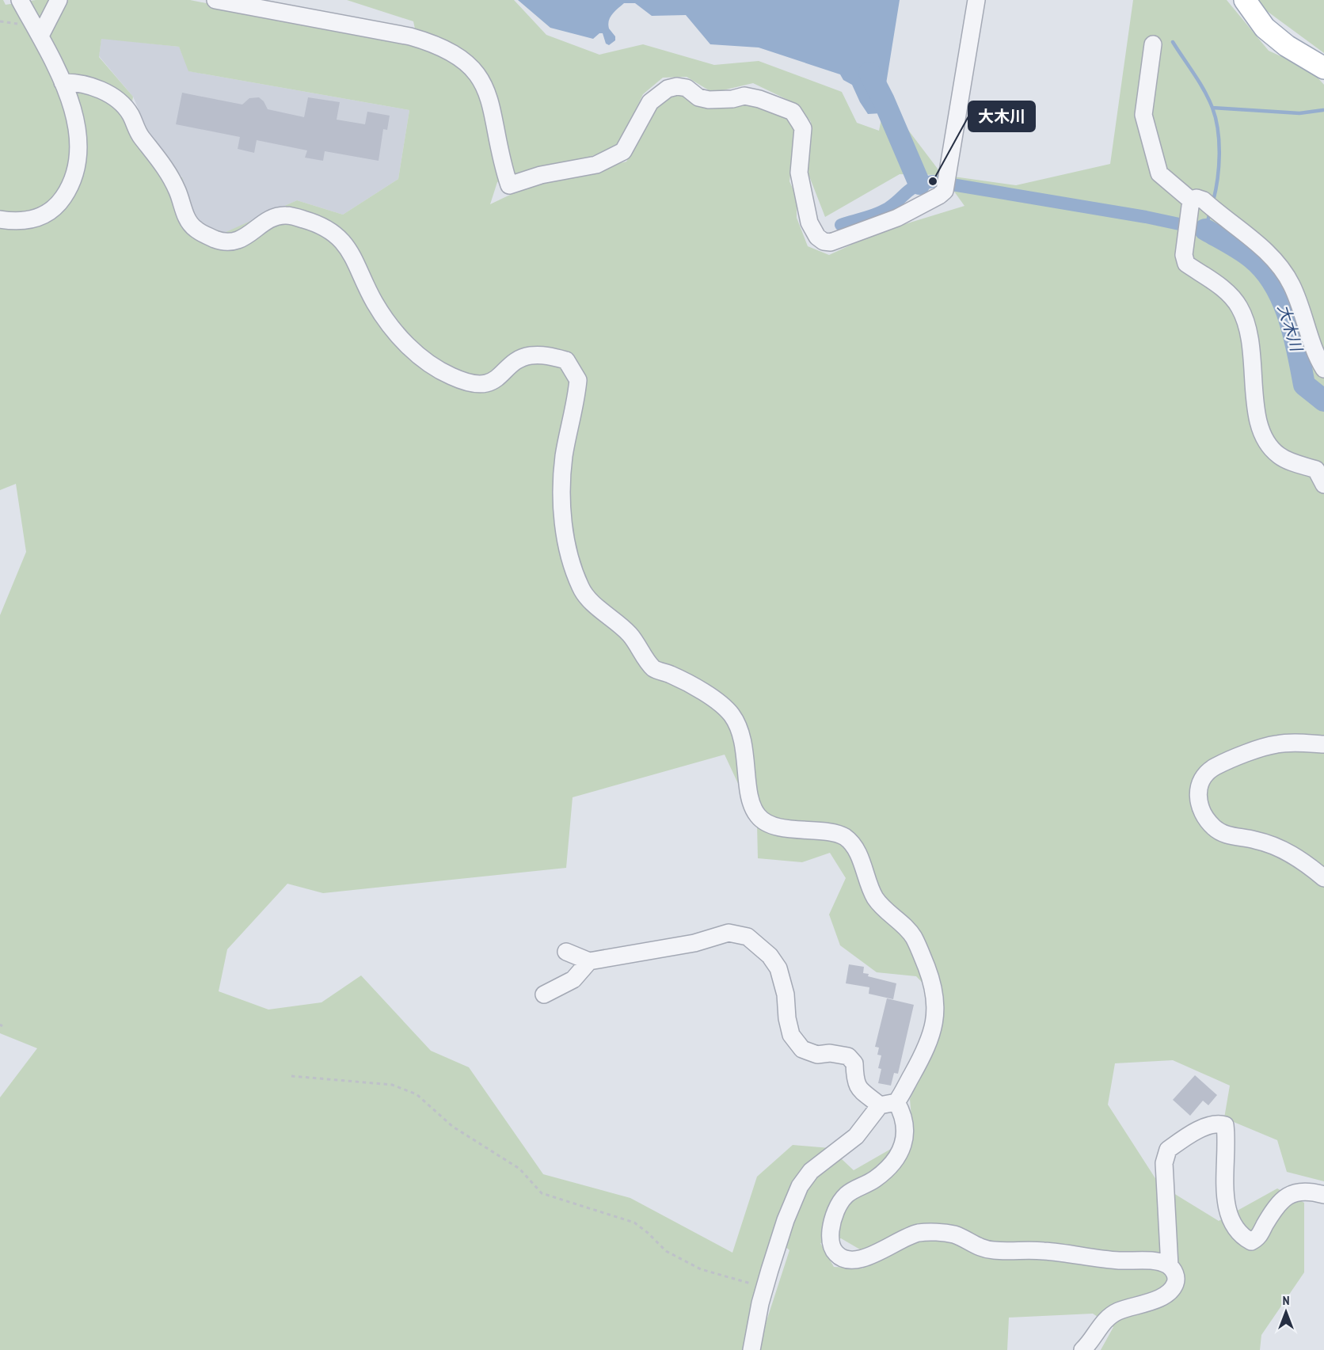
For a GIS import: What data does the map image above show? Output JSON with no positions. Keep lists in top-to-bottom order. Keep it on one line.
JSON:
{"water":["大木川"],"places":["大木川"],"north":"top"}
